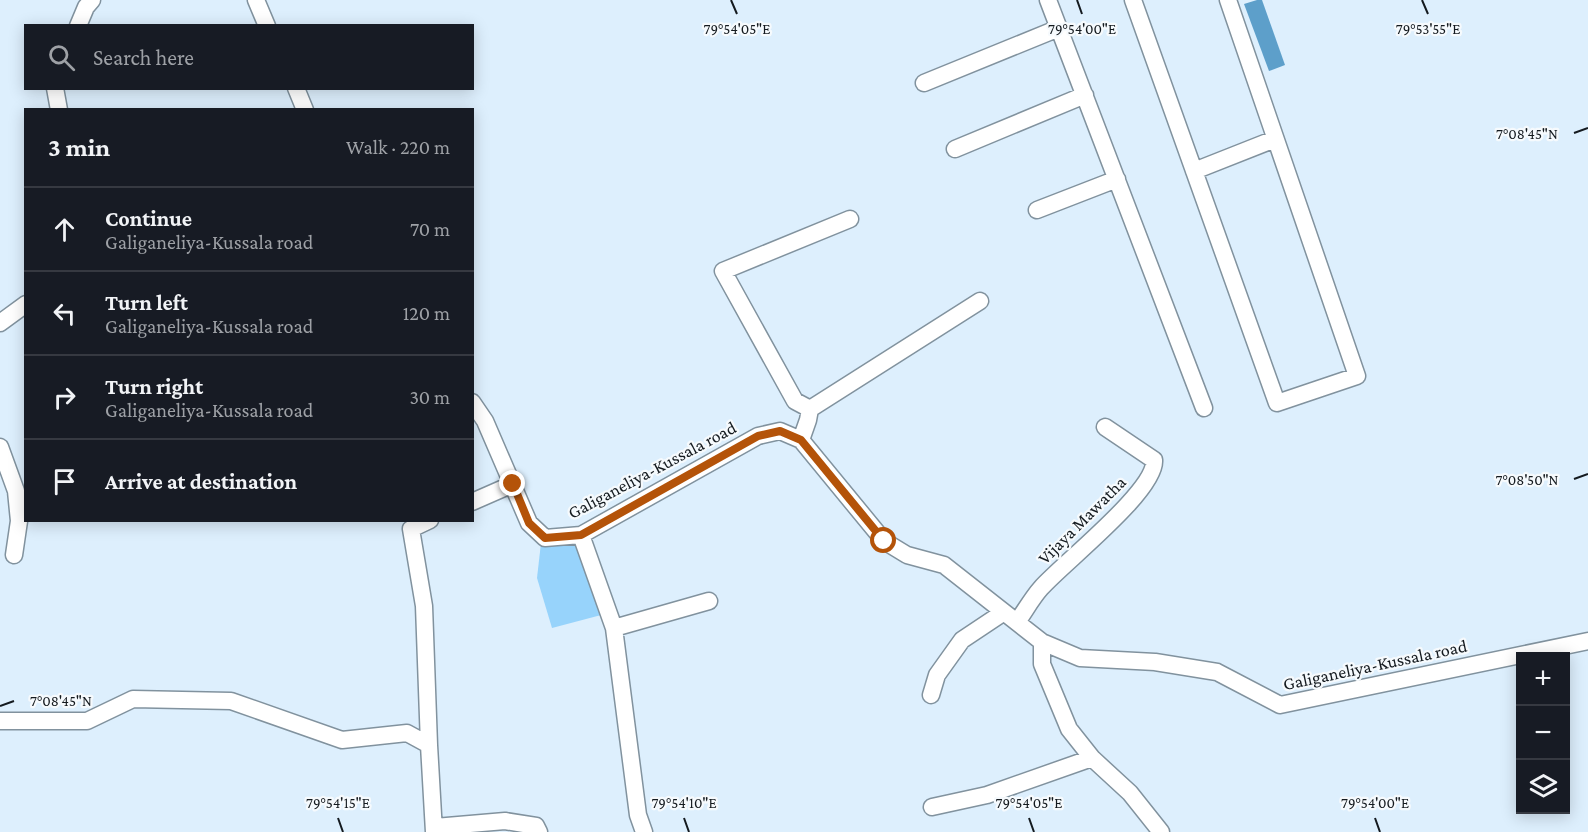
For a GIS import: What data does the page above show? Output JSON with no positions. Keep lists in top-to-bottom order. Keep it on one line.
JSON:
{"streets":{"street":["Galiganeliya-Kussala road","Vijaya Mawatha"]},"crossings":[["Galiganeliya-Kussala road","Vijaya Mawatha"]],"page":{"search":"Search here","heading":["3 min","Walk · 220 m"],"list":[["Continue","Galiganeliya-Kussala road","70 m"],["Turn left","Galiganeliya-Kussala road","120 m"],["Turn right","Galiganeliya-Kussala road","30 m"],"Arrive at destination"],"map_buttons":["+","−"]},"coordinates":["79°54'05\"E","79°54'00\"E","79°53'55\"E","7°08'45\"N","7°08'50\"N","79°54'15\"E","79°54'10\"E"]}
